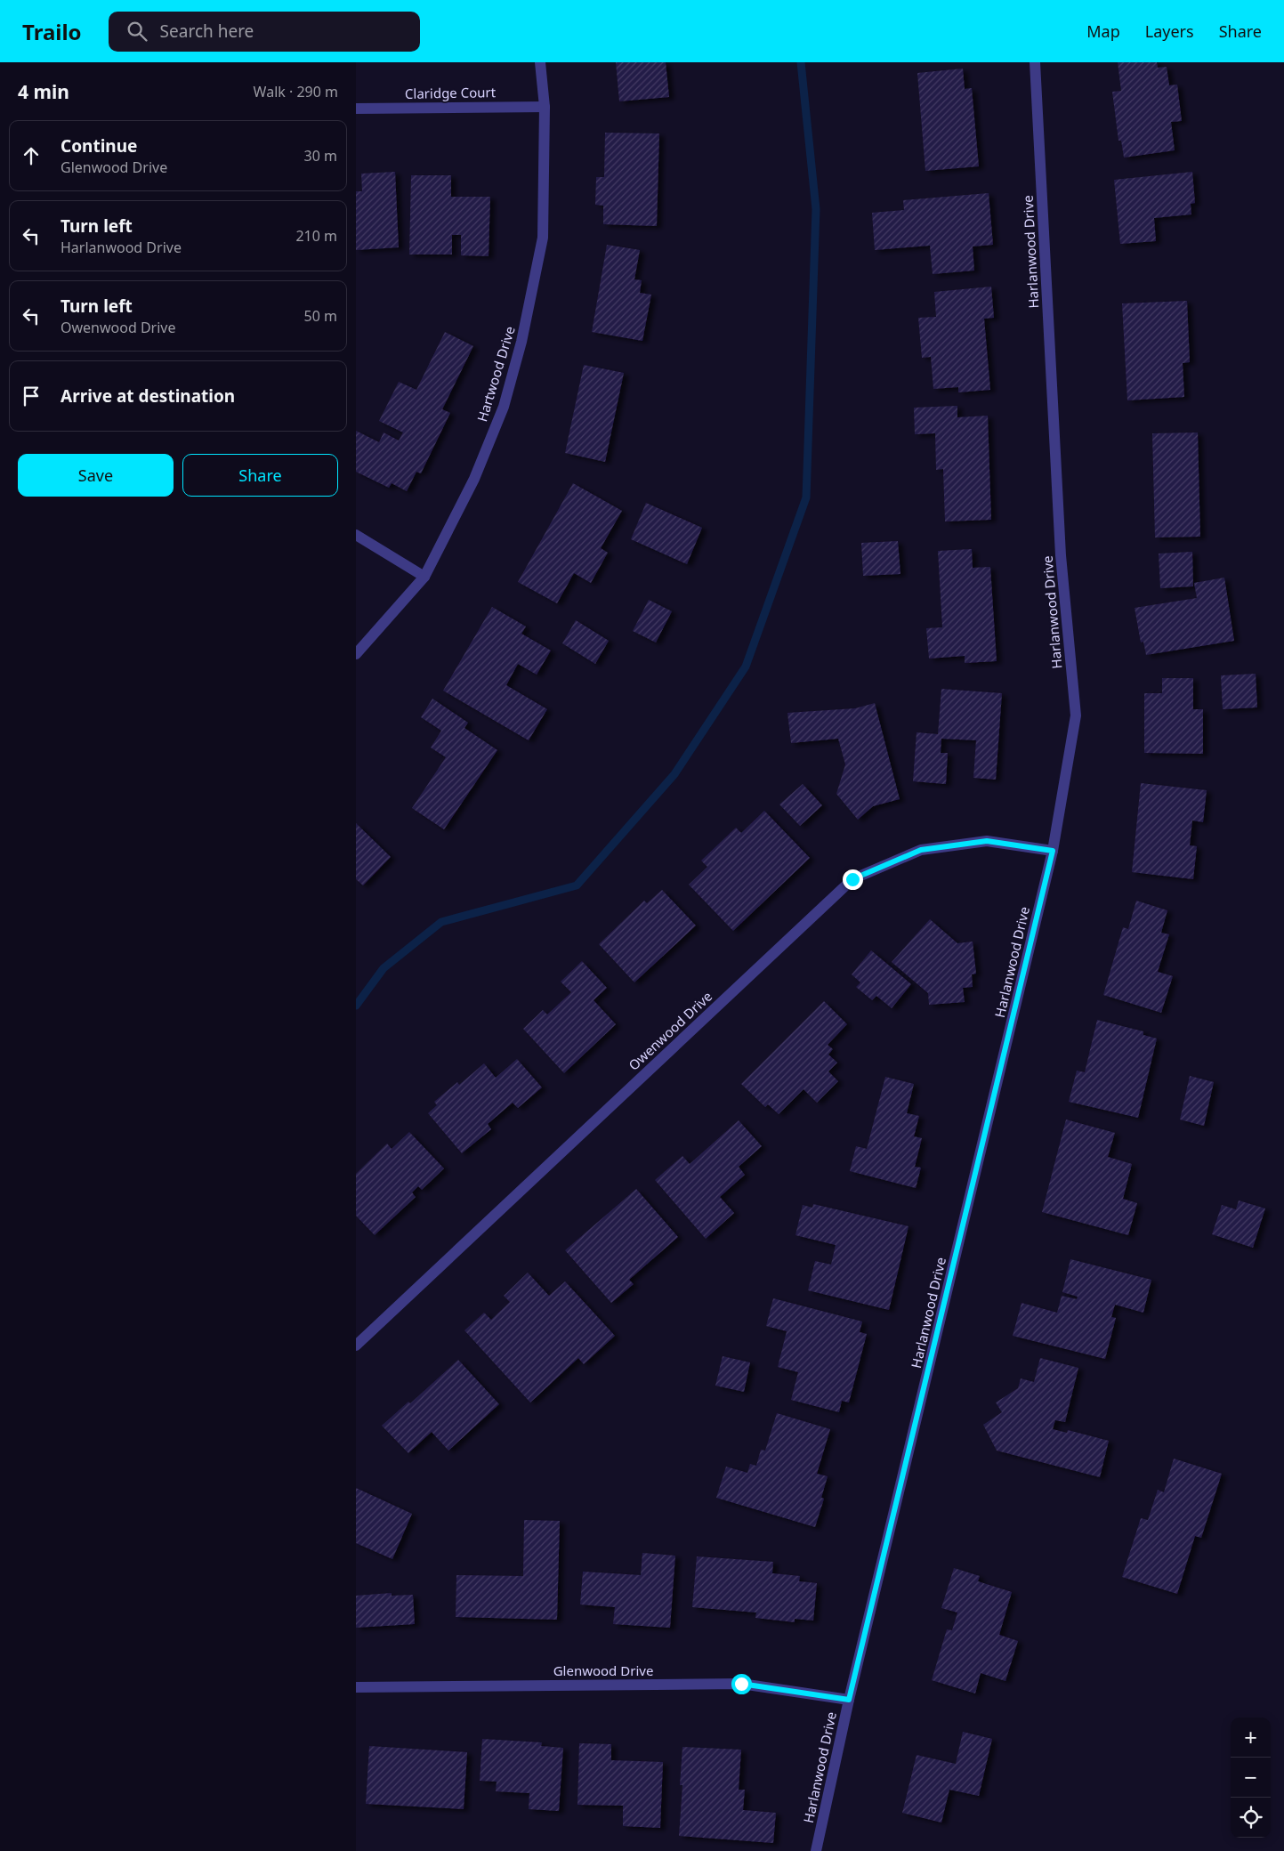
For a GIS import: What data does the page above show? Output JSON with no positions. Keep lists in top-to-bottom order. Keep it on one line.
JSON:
{"streets":{"street":["Claridge Court","Harlanwood Drive","Hartwood Drive","Owenwood Drive","Glenwood Drive"]},"crossings":[["Claridge Court","Hartwood Drive"],["Harlanwood Drive","Owenwood Drive"],["Harlanwood Drive","Glenwood Drive"]],"page":{"header":"Trailo","search":"Search here","nav":["Map","Layers","Share"],"heading":["4 min","Walk · 290 m"],"list":[["Continue","Glenwood Drive","30 m"],["Turn left","Harlanwood Drive","210 m"],["Turn left","Owenwood Drive","50 m"],"Arrive at destination"],"buttons":["Save","Share"],"map_buttons":["+","−"]}}
